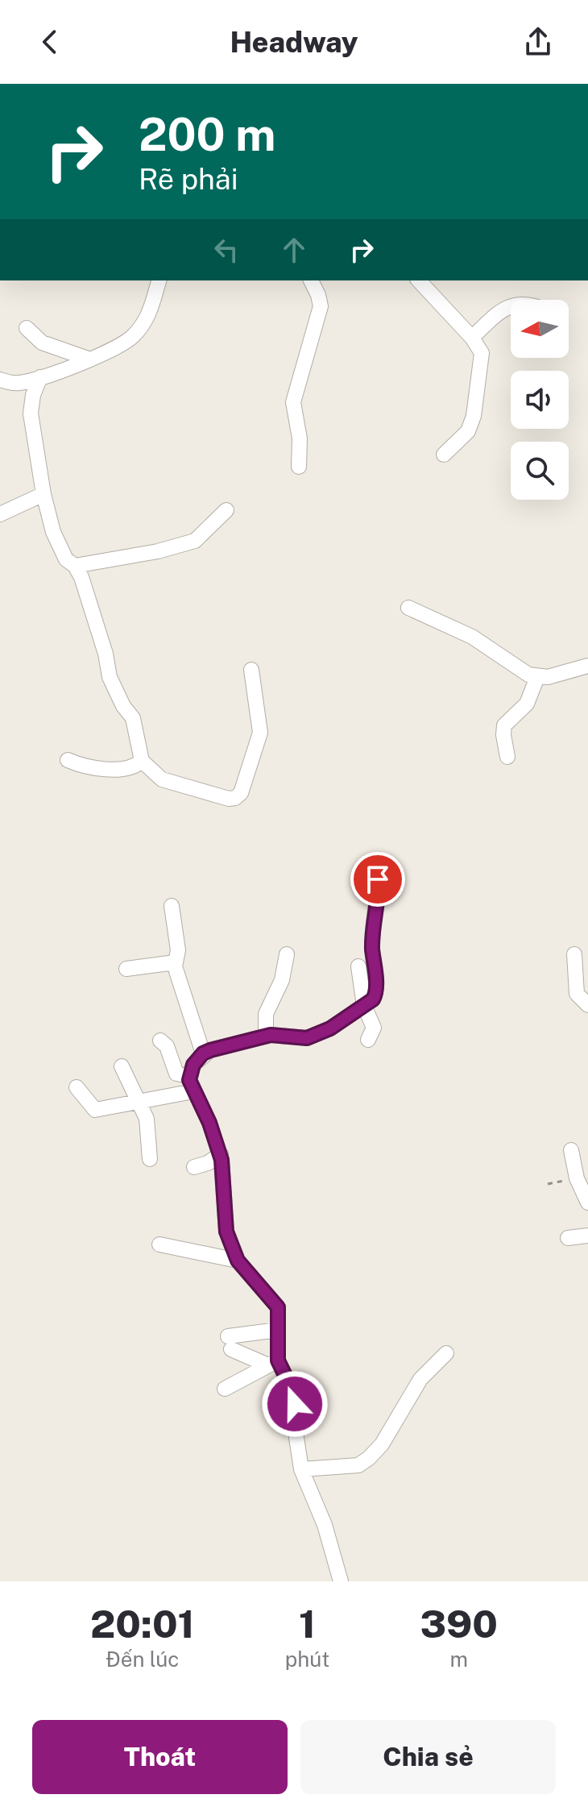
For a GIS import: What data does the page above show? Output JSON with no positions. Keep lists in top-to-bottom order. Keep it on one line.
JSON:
{"north":"left","page":{"header":"Headway","turn":["200 m","Rẽ phải"],"eta":["20:01","Đến lúc","1","phút","390","m"],"buttons":["Thoát","Chia sẻ"]}}
